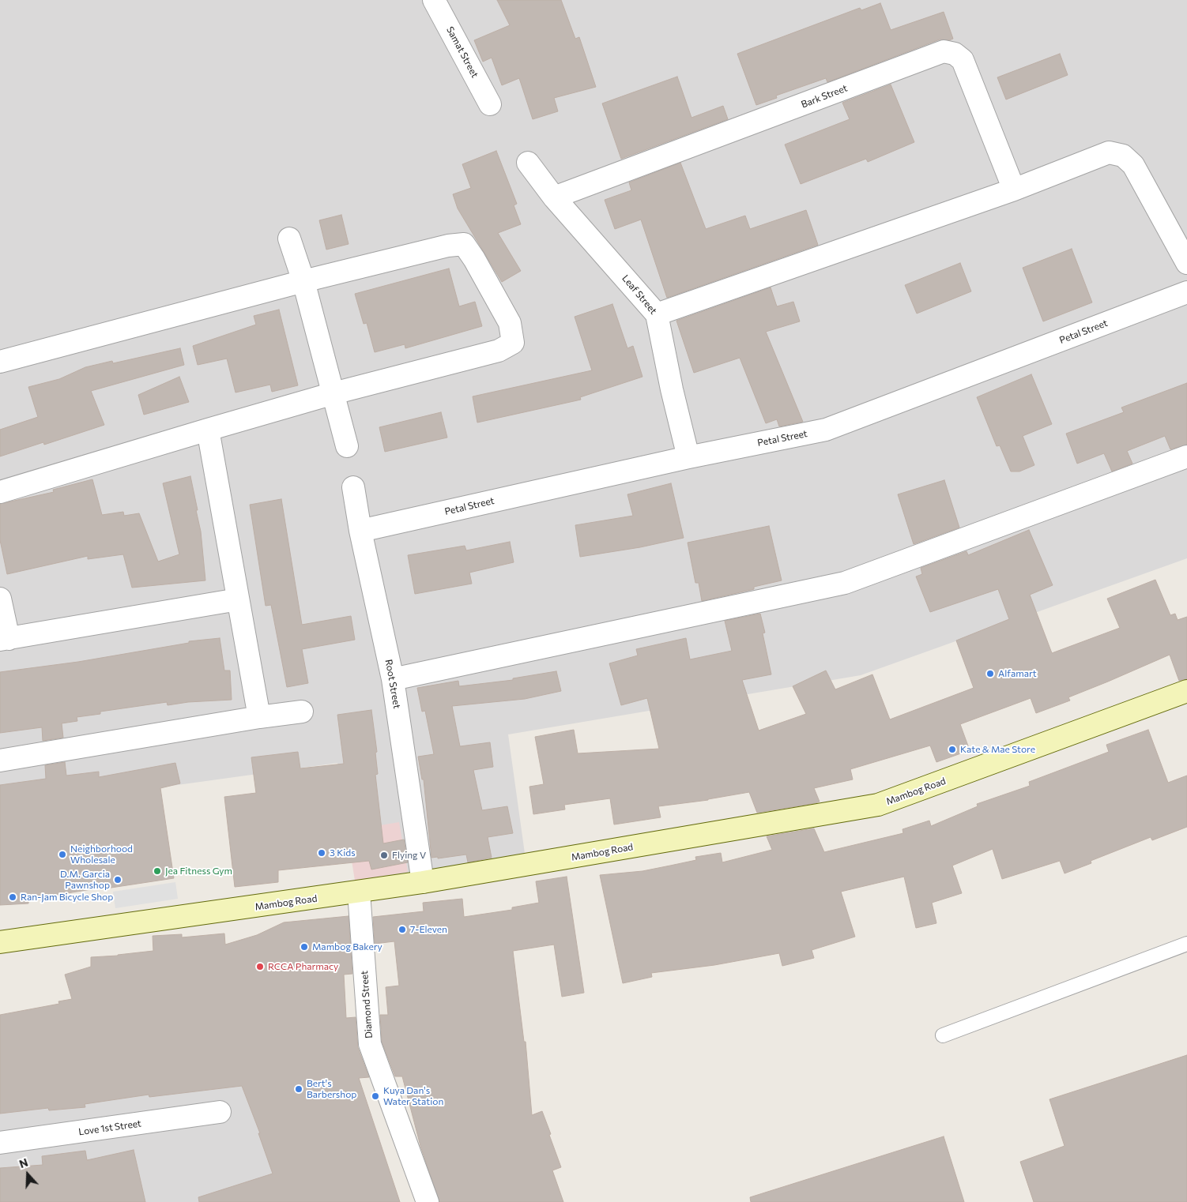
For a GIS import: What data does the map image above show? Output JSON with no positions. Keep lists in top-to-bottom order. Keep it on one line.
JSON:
{"streets":{"main road":["Mambog Road"],"street":["Samat Street","Bark Street","Leaf Street","Petal Street","Root Street","Diamond Street","Love 1st Street"]},"crossings":[["Bark Street","Leaf Street"],["Leaf Street","Petal Street"],["Petal Street","Root Street"],["Root Street","Mambog Road"],["Mambog Road","Diamond Street"]],"places":["Alfamart","Kate & Mae Store","3 Kids","Neighborhood Wholesale","Flying V","Jea Fitness Gym","D.M. Garcia Pawnshop","Ran-Jam Bicycle Shop","7-Eleven","Mambog Bakery","RCCA Pharmacy","Bert's Barbershop","Kuya Dan's Water Station"],"north":"top"}
